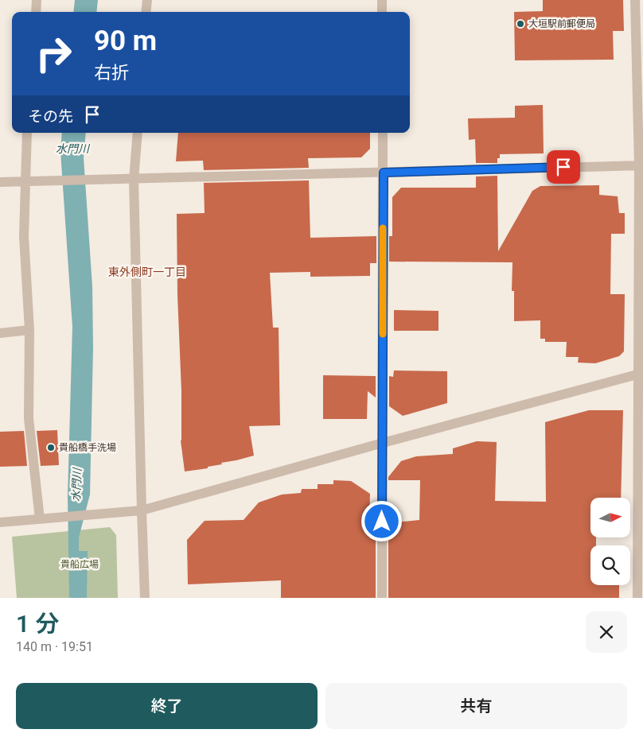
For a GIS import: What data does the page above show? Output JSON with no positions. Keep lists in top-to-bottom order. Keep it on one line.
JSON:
{"districts":["東外側町一丁目"],"water":["水門川"],"parks":["貴船広場"],"places":["大垣駅前郵便局","貴船橋手洗場"],"north":"right","page":{"turn":["90 m","右折"],"then":"その先","heading":["1 分","140 m · 19:51"],"buttons":["終了","共有"]}}
